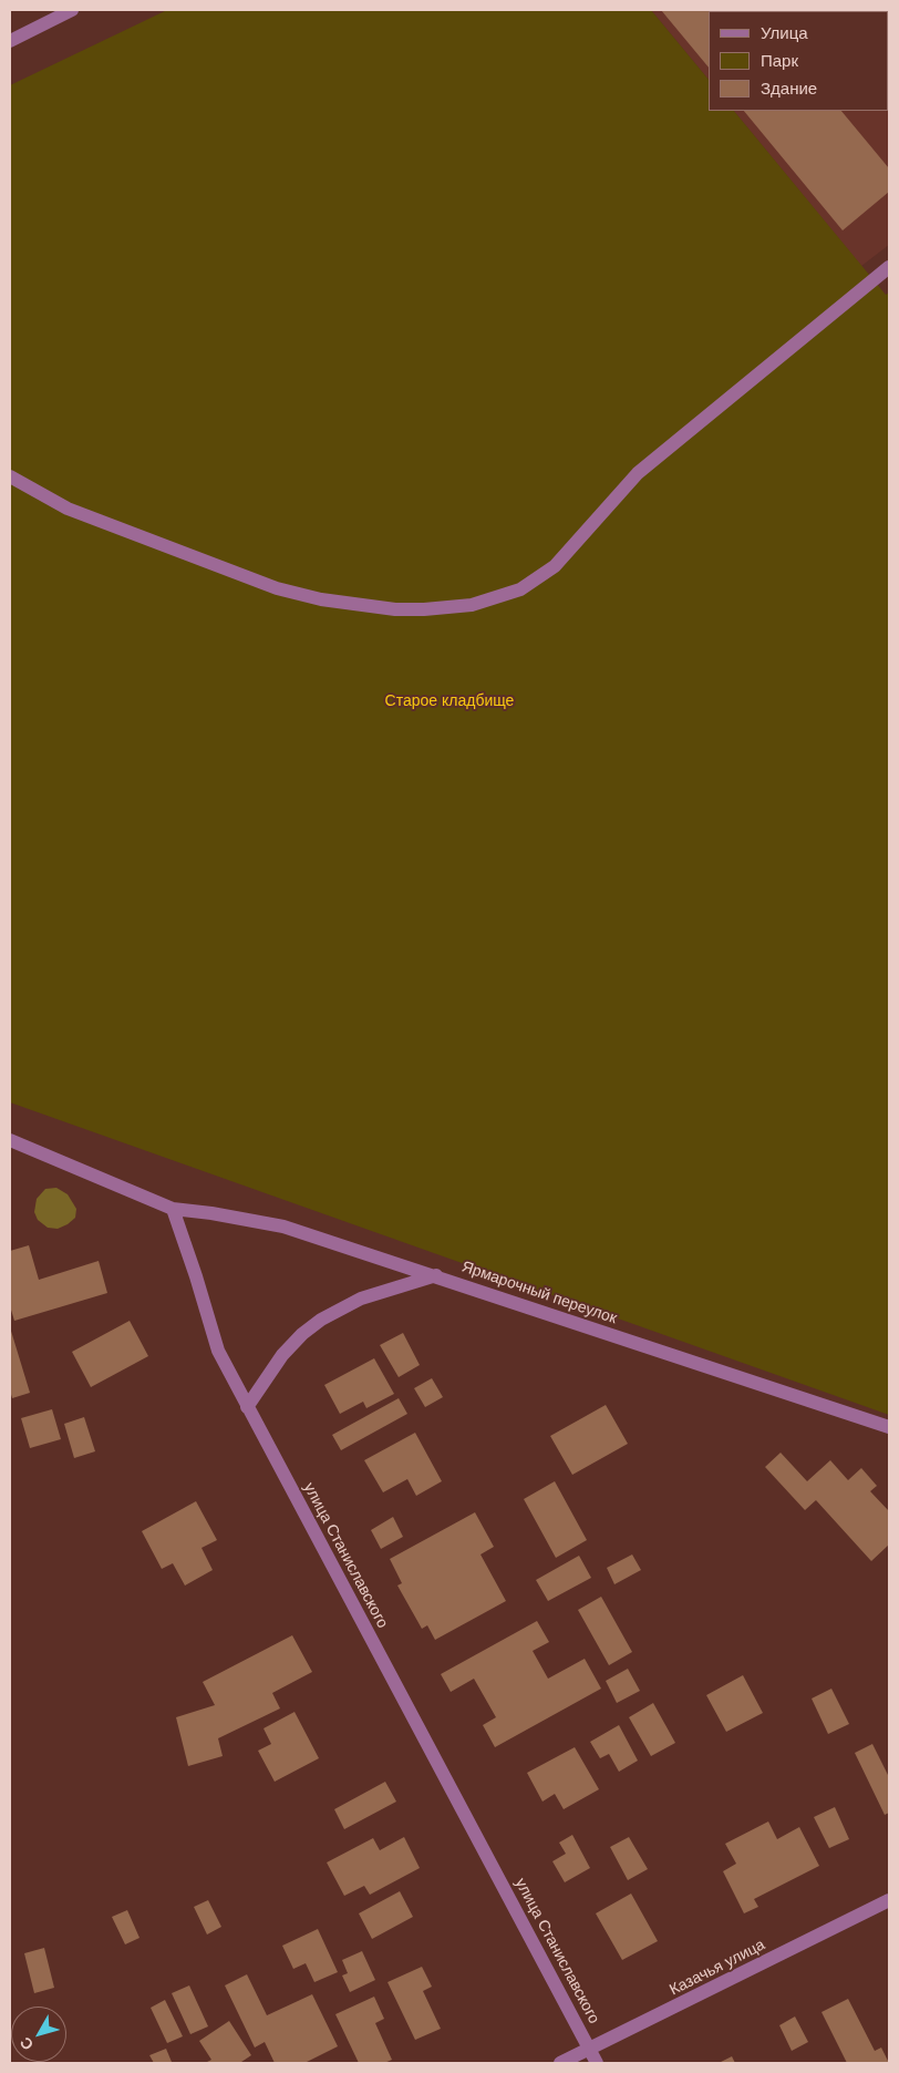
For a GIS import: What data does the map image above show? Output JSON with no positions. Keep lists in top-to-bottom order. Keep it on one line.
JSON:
{"streets":{"street":["Ярмарочный переулок","улица Станиславского","Казачья улица"]},"crossings":[["Ярмарочный переулок","улица Станиславского"],["улица Станиславского","Казачья улица"]],"parks":["Старое кладбище"],"legend":["Улица","Парк","Здание"],"north":"bottom left"}
